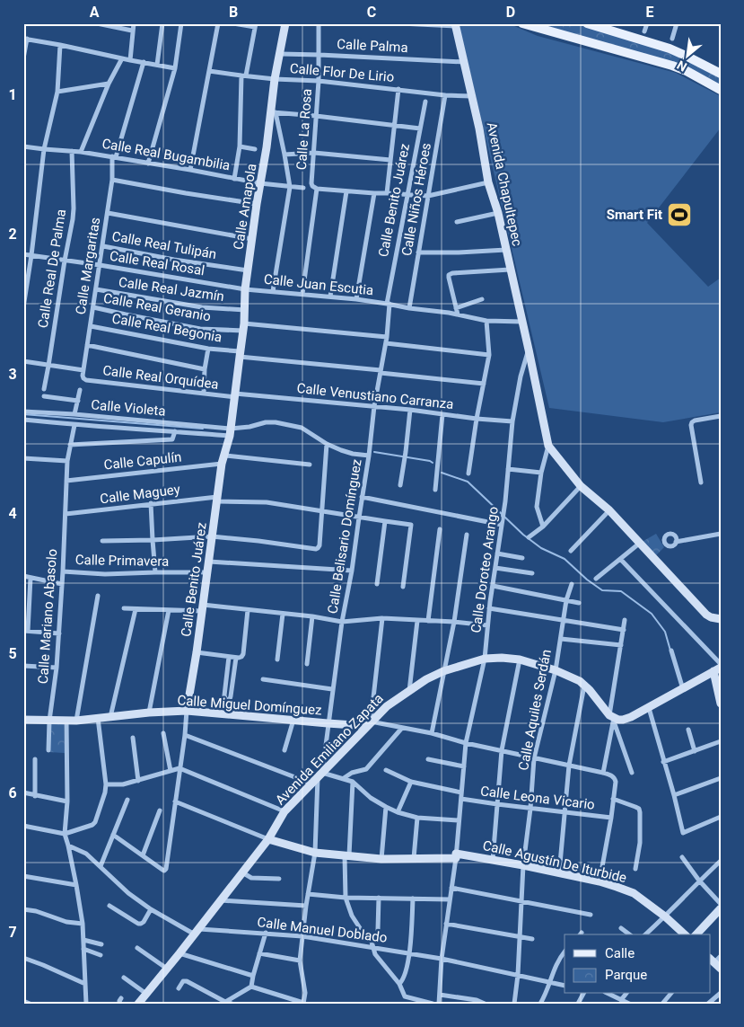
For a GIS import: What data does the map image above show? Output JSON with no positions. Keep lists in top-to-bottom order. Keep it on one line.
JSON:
{"streets":{"street":["Calle Palma","Calle Flor De Lirio","Calle La Rosa","Calle Real Bugambilia","Avenida Chapultepec","Calle Niños Héroes","Calle Benito Juárez","Calle Amapola","Calle Real Tulipán","Calle Real Rosal","Calle Margaritas","Calle Real De Palma","Calle Juan Escutia","Calle Real Jazmín","Calle Real Geranio","Calle Real Begonia","Calle Real Orquídea","Calle Venustiano Carranza","Calle Violeta","Calle Capulín","Calle Maguey","Calle Belisario Domínguez","Calle Primavera","Calle Doroteo Arango","Calle Mariano Abasolo","Calle Miguel Domínguez","Calle Aquiles Serdán","Avenida Emiliano Zapata","Calle Leona Vicario","Calle Agustín De Iturbide","Calle Manuel Doblado"]},"crossings":[["Calle Palma","Calle La Rosa"],["Calle Palma","Avenida Chapultepec"],["Calle Palma","Calle Amapola"],["Calle Flor De Lirio","Calle La Rosa"],["Calle Flor De Lirio","Avenida Chapultepec"],["Calle Flor De Lirio","Calle Niños Héroes"],["Calle Flor De Lirio","Calle Amapola"],["Calle Real Bugambilia","Calle Amapola"],["Calle Real Bugambilia","Calle Margaritas"],["Calle Real Bugambilia","Calle Real De Palma"],["Avenida Chapultepec","Calle Doroteo Arango"],["Calle Niños Héroes","Calle Juan Escutia"],["Calle Benito Juárez","Calle Amapola"],["Calle Benito Juárez","Calle Juan Escutia"],["Calle Benito Juárez","Calle Real Orquídea"],["Calle Benito Juárez","Calle Venustiano Carranza"],["Calle Benito Juárez","Calle Violeta"],["Calle Benito Juárez","Calle Capulín"],["Calle Benito Juárez","Calle Maguey"],["Calle Benito Juárez","Calle Belisario Domínguez"],["Calle Benito Juárez","Calle Primavera"],["Calle Benito Juárez","Calle Miguel Domínguez"],["Calle Amapola","Calle Real Tulipán"],["Calle Amapola","Calle Real Rosal"],["Calle Amapola","Calle Juan Escutia"],["Calle Amapola","Calle Real Jazmín"],["Calle Amapola","Calle Real Geranio"],["Calle Amapola","Calle Real Begonia"],["Calle Amapola","Calle Real Orquídea"],["Calle Amapola","Calle Venustiano Carranza"],["Calle Real Tulipán","Calle Margaritas"],["Calle Real Rosal","Calle Margaritas"],["Calle Real Rosal","Calle Real De Palma"],["Calle Real Rosal","Calle Juan Escutia"],["Calle Margaritas","Calle Real Jazmín"],["Calle Margaritas","Calle Real Geranio"],["Calle Margaritas","Calle Real Begonia"],["Calle Margaritas","Calle Real Orquídea"],["Calle Juan Escutia","Calle Belisario Domínguez"],["Calle Real Geranio","Calle Belisario Domínguez"],["Calle Real Begonia","Calle Belisario Domínguez"],["Calle Real Orquídea","Calle Venustiano Carranza"],["Calle Venustiano Carranza","Calle Belisario Domínguez"],["Calle Venustiano Carranza","Calle Doroteo Arango"],["Calle Capulín","Calle Mariano Abasolo"],["Calle Maguey","Calle Belisario Domínguez"],["Calle Maguey","Calle Mariano Abasolo"],["Calle Belisario Domínguez","Calle Miguel Domínguez"],["Calle Belisario Domínguez","Avenida Emiliano Zapata"],["Calle Belisario Domínguez","Calle Agustín De Iturbide"],["Calle Belisario Domínguez","Calle Manuel Doblado"],["Calle Primavera","Calle Mariano Abasolo"],["Calle Doroteo Arango","Avenida Emiliano Zapata"],["Calle Doroteo Arango","Calle Leona Vicario"],["Calle Doroteo Arango","Calle Agustín De Iturbide"],["Calle Mariano Abasolo","Calle Miguel Domínguez"],["Calle Miguel Domínguez","Avenida Emiliano Zapata"],["Calle Aquiles Serdán","Avenida Emiliano Zapata"],["Calle Aquiles Serdán","Calle Leona Vicario"],["Calle Aquiles Serdán","Calle Agustín De Iturbide"],["Calle Aquiles Serdán","Calle Manuel Doblado"],["Avenida Emiliano Zapata","Calle Agustín De Iturbide"],["Avenida Emiliano Zapata","Calle Manuel Doblado"]],"places":{"sports":["Smart Fit"]},"legend":["Calle","Parque"],"north":"bottom left","grid":{"columns":["A","B","C","D","E"],"rows":["1","2","3","4","5","6","7"]}}
